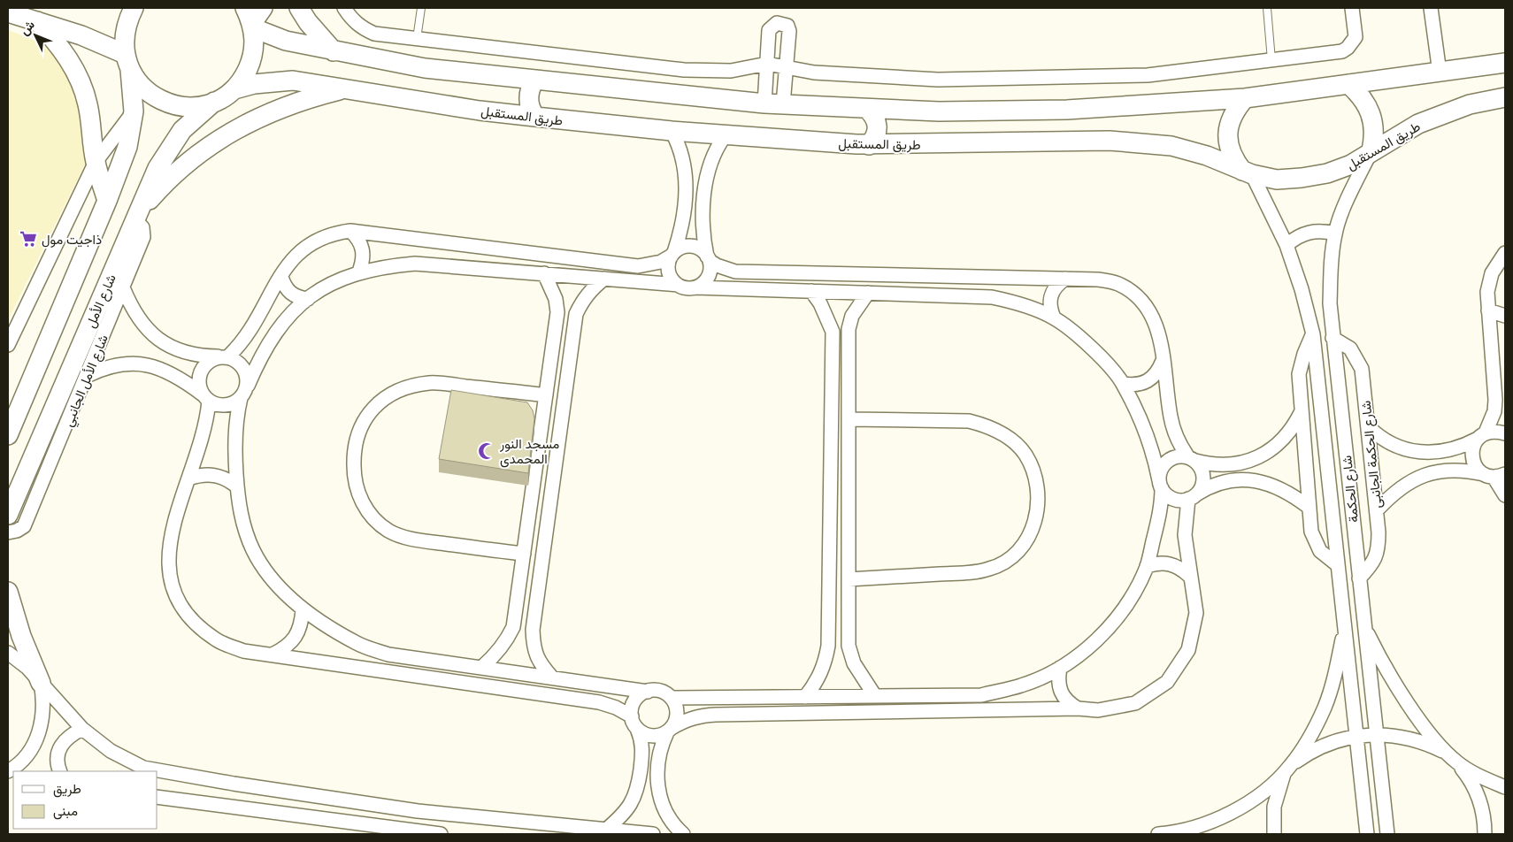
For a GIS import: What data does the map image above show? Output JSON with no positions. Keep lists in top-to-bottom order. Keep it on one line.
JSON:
{"streets":{"main road":["طريق المستقبل","شارع الأمل"],"street":["شارع الأمل الجانبي","شارع الحكمة الجانبى","شارع الحكمة"]},"crossings":[["طريق المستقبل","شارع الحكمة"],["شارع الأمل","شارع الأمل الجانبي"],["شارع الحكمة الجانبى","شارع الحكمة"]],"places":{"supermarket":["ذاجيت مول"],"mosque":["مسجد النور المحمدى"]},"legend":["طريق","مبنى"],"north":"top left"}
